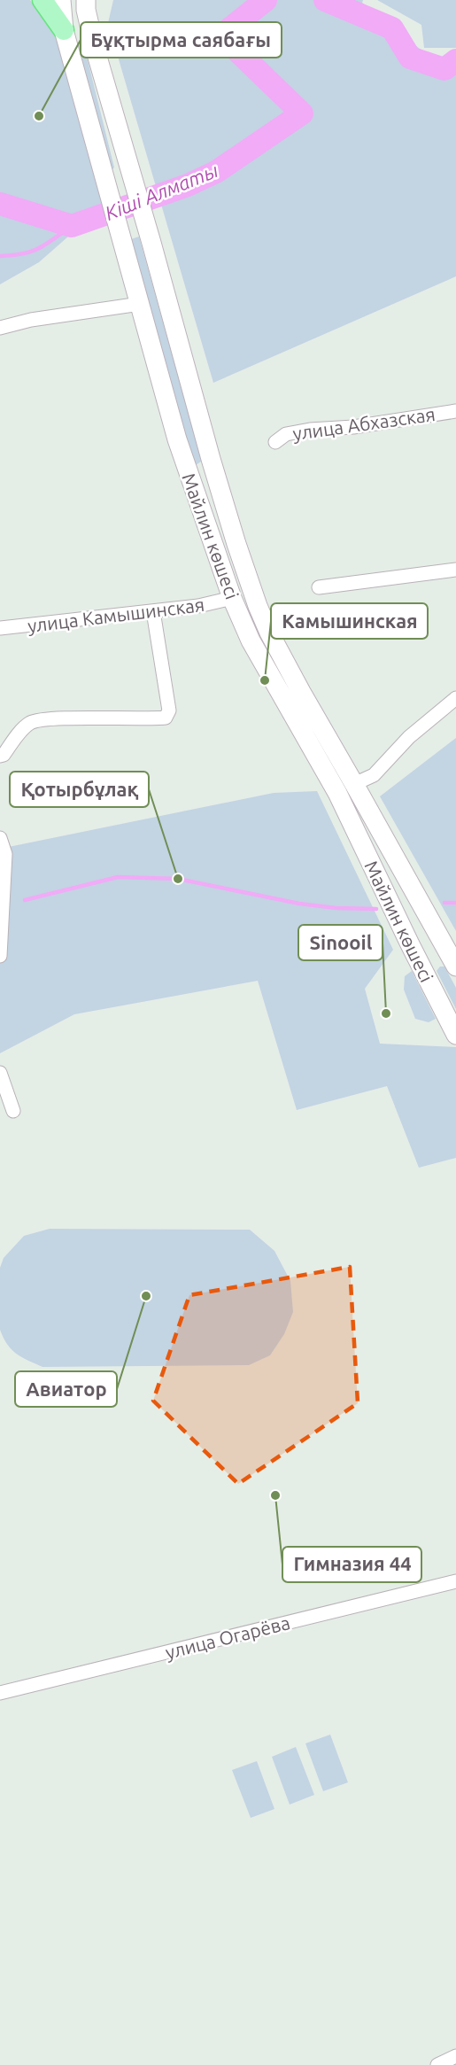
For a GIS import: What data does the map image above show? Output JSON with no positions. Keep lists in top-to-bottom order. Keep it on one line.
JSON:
{"streets":{"main road":["Майлин көшесі"],"street":["улица Абхазская","улица Камышинская","улица Огарёва"]},"crossings":[["Майлин көшесі","улица Камышинская"]],"water":["Кіші Алматы"],"places":["Бұқтырма саябағы","Камышинская","Қотырбұлақ","Sinooil","Авиатор","Гимназия 44"]}
